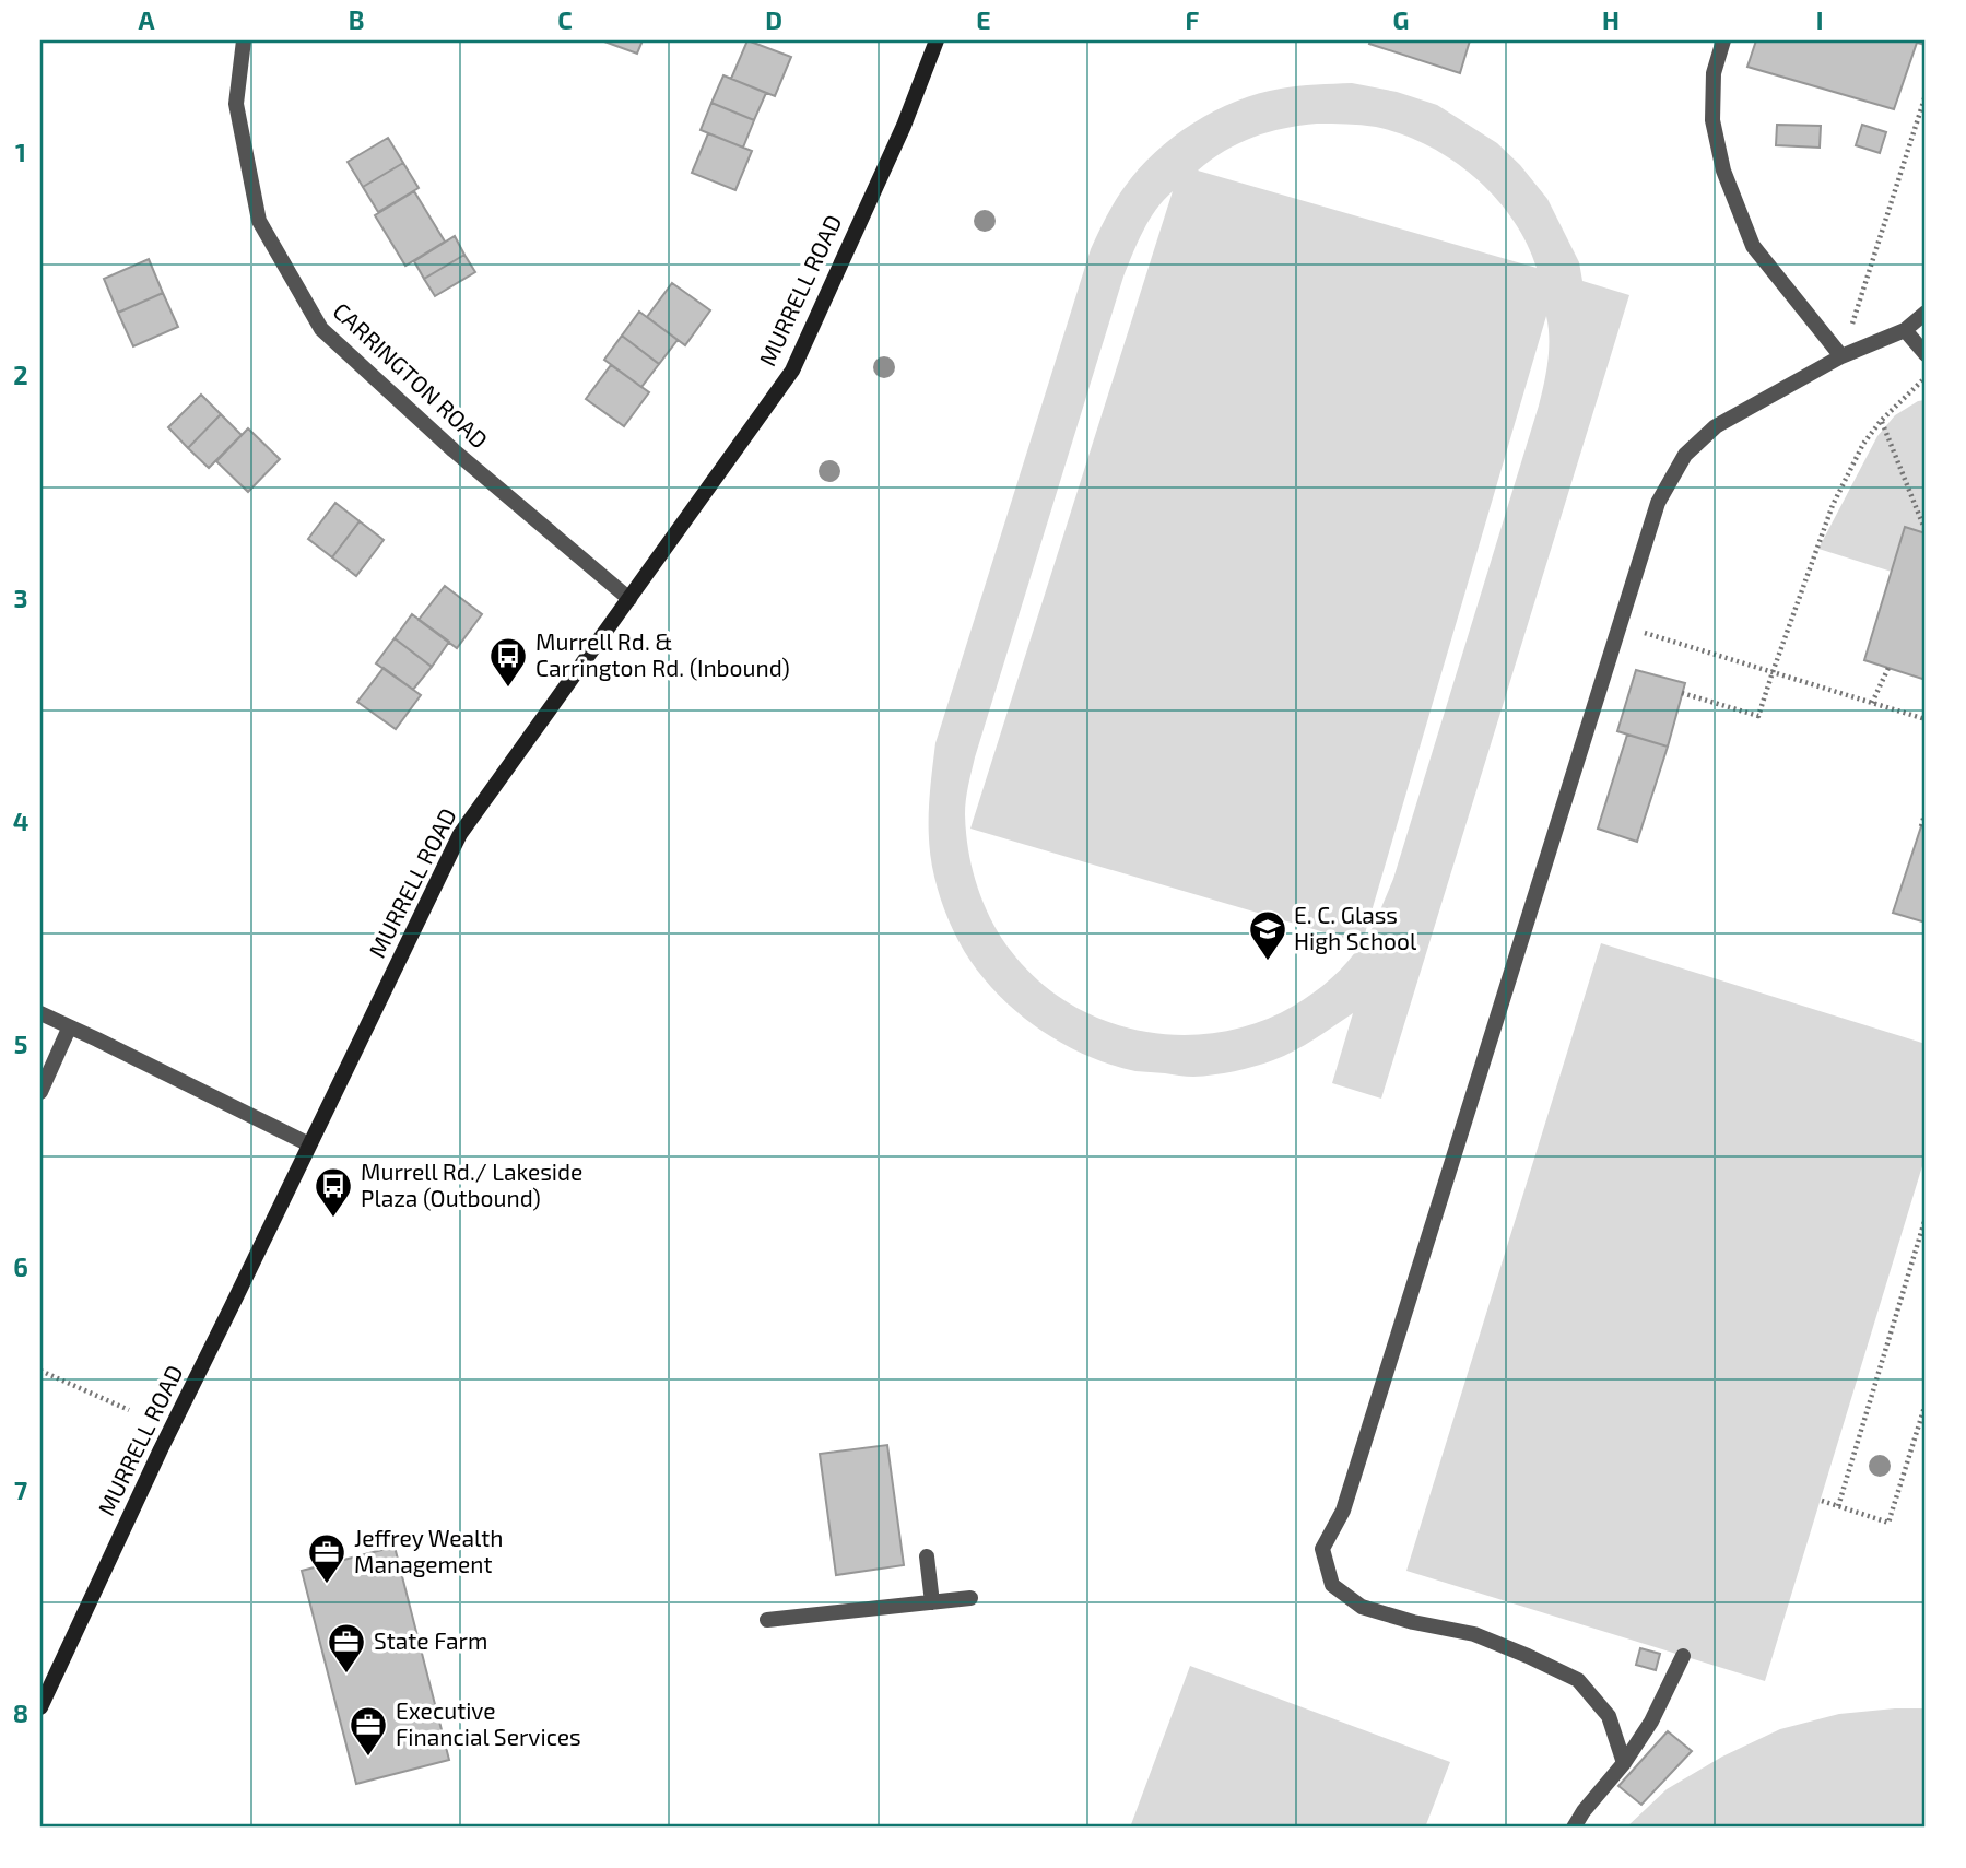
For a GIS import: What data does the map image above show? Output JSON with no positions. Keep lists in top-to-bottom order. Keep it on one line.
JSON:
{"streets":{"street":["MURRELL ROAD","CARRINGTON ROAD"]},"crossings":[["MURRELL ROAD","CARRINGTON ROAD"]],"places":{"bus stop":["Murrell Rd. & Carrington Rd. (Inbound)","Murrell Rd./ Lakeside Plaza (Outbound)"],"school or university":["E. C. Glass High School"],"office":["Jeffrey Wealth Management","State Farm","Executive Financial Services"]},"grid":{"columns":["A","B","C","D","E","F","G","H","I"],"rows":["1","2","3","4","5","6","7","8"]}}
